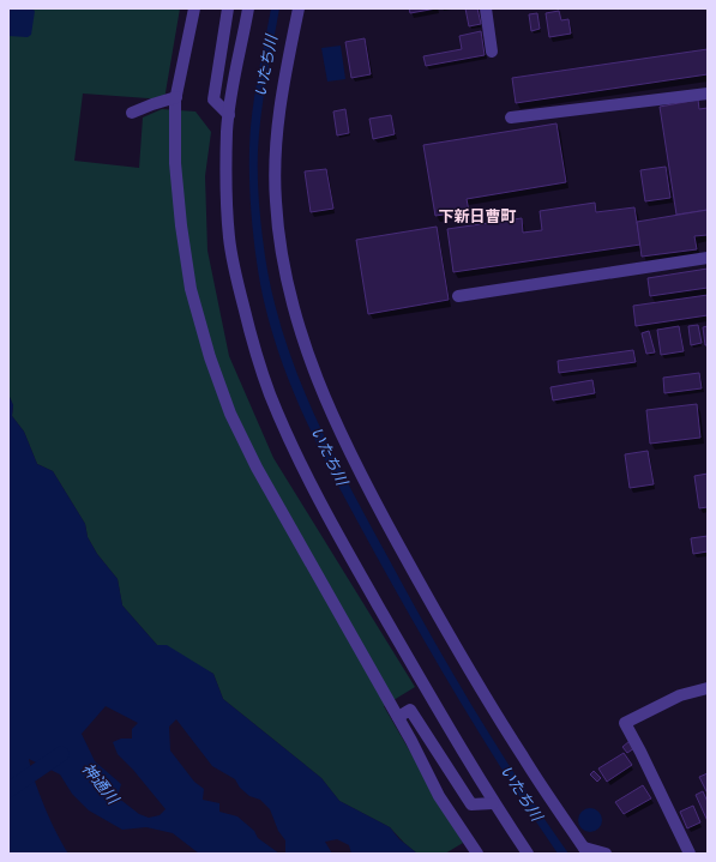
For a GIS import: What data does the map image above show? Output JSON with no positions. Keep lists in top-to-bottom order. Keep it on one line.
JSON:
{"districts":["下新日曹町"],"water":["いたち川","神通川"]}
